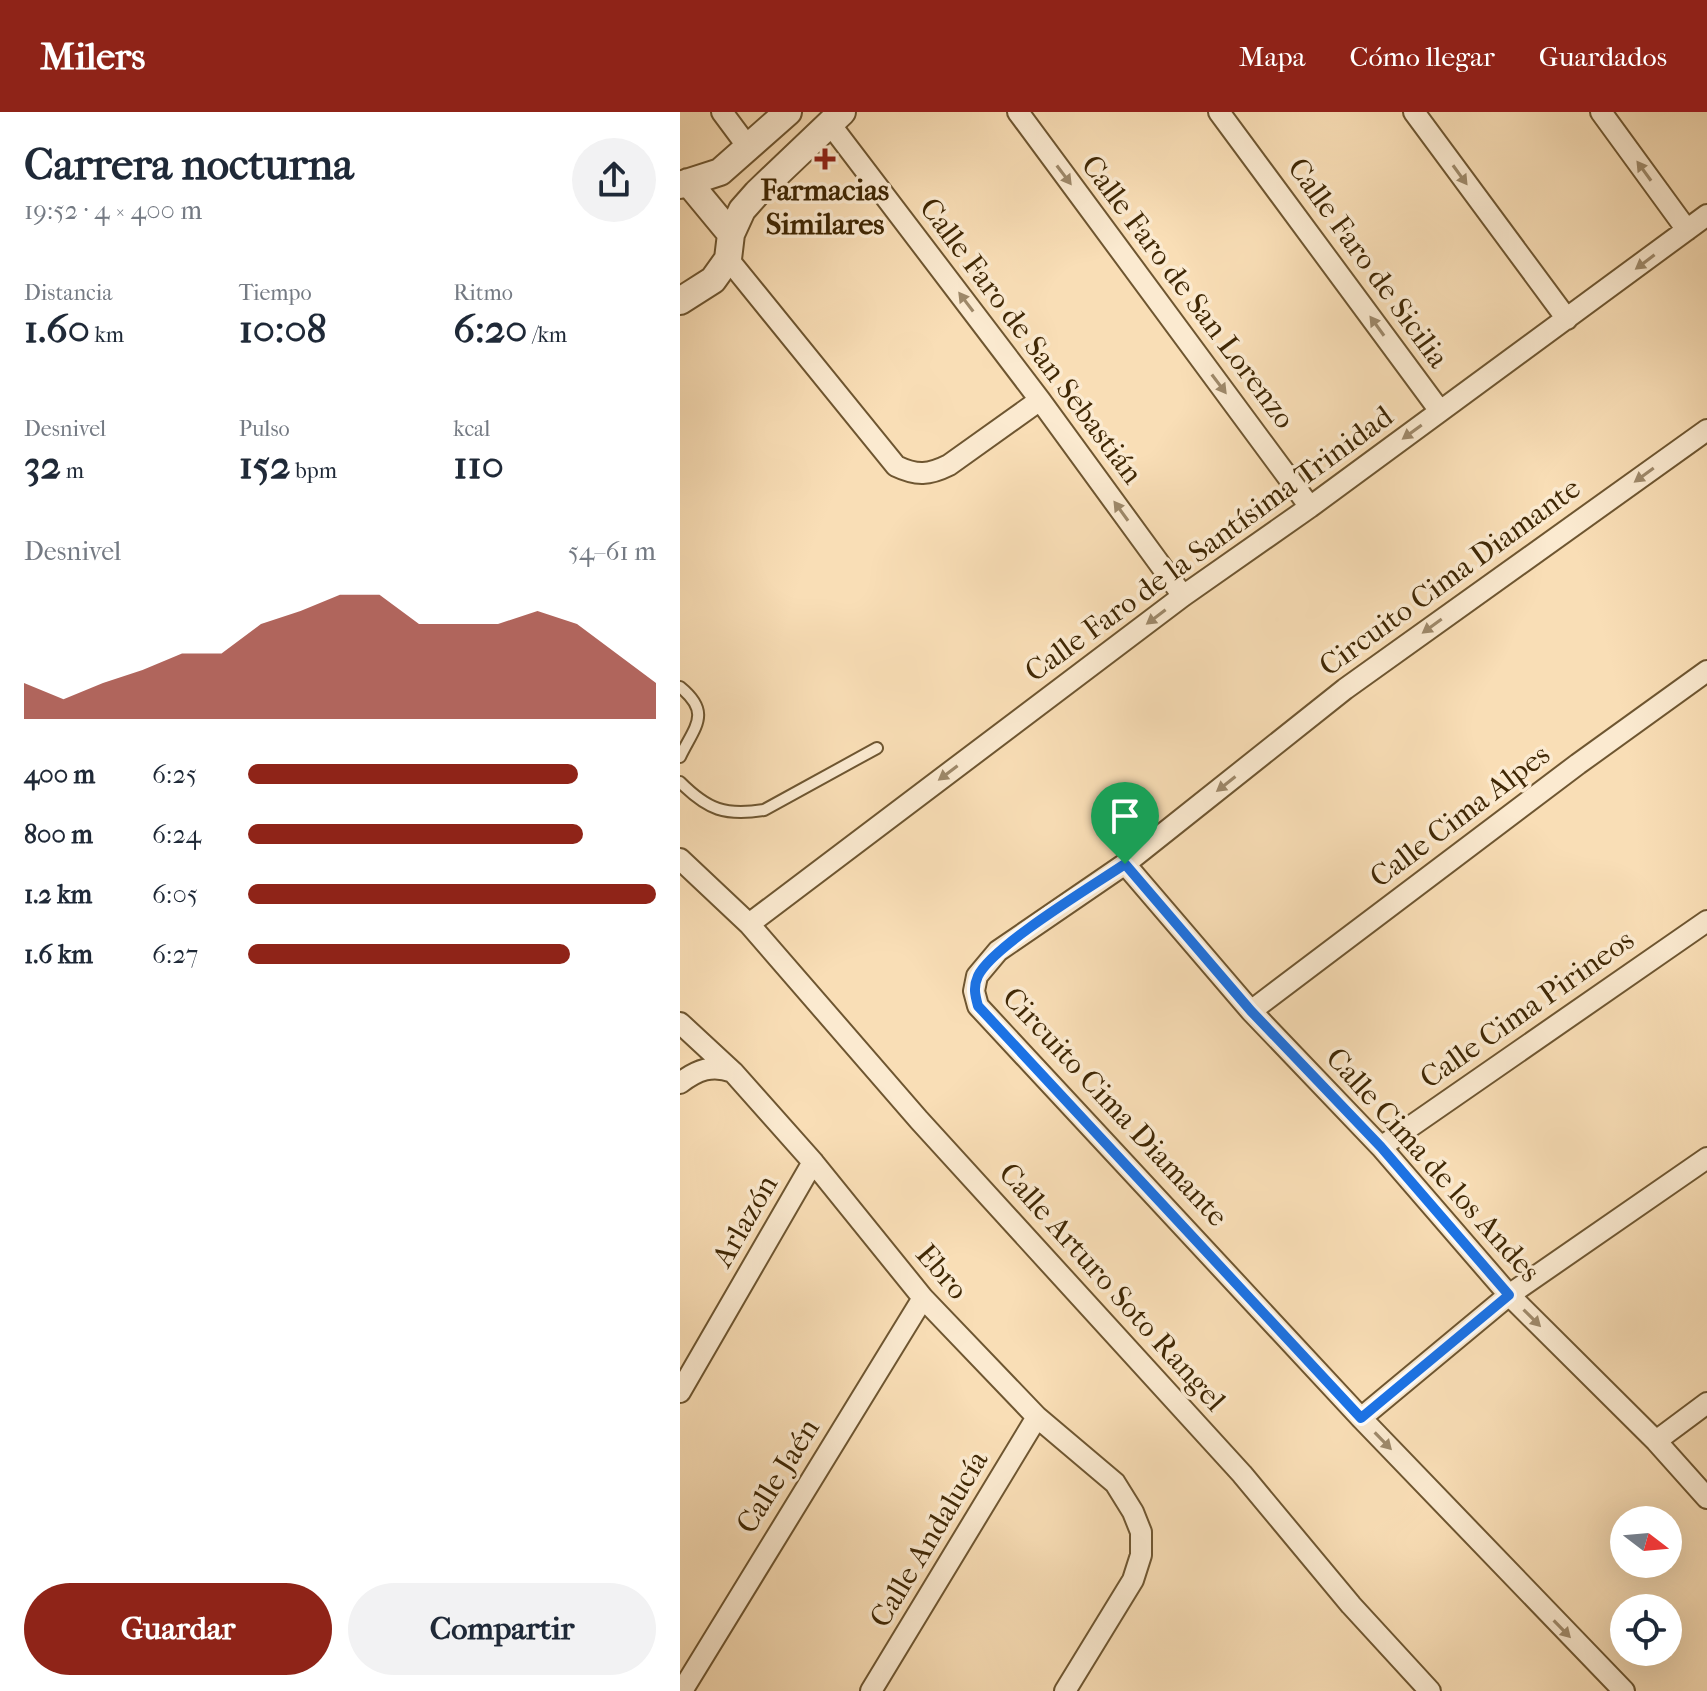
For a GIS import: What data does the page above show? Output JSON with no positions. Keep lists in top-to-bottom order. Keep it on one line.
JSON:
{"streets":{"street":["Calle Faro de Sicilia","Calle Faro de San Lorenzo","Calle Faro de San Sebastián","Calle Faro de la Santísima Trinidad","Circuito Cima Diamante","Calle Cima Alpes","Calle Cima Pirineos","Calle Cima de los Andes","Arlazón","Ebro","Calle Arturo Soto Rangel","Calle Jaén","Calle Andalucía"]},"crossings":[["Calle Faro de Sicilia","Calle Faro de la Santísima Trinidad"],["Calle Faro de San Lorenzo","Calle Faro de la Santísima Trinidad"],["Calle Faro de San Sebastián","Calle Faro de la Santísima Trinidad"],["Calle Faro de la Santísima Trinidad","Calle Arturo Soto Rangel"],["Circuito Cima Diamante","Calle Cima de los Andes"],["Calle Cima Alpes","Calle Cima de los Andes"],["Calle Cima Pirineos","Calle Cima de los Andes"],["Arlazón","Ebro"],["Ebro","Calle Jaén"],["Ebro","Calle Andalucía"]],"one_way":["Calle Faro de San Lorenzo","Calle Faro de San Sebastián","Calle Faro de la Santísima Trinidad"],"places":{"health":["Farmacias Similares"]},"north":"right","page":{"header":"Milers","nav":["Mapa","Cómo llegar","Guardados"],"heading":["Carrera nocturna","19:52 · 4 × 400 m"],"stats":[["Distancia","1.60 km"],["Tiempo","10:08"],["Ritmo","6:20 /km"],["Desnivel","32 m"],["Pulso","152 bpm"],["kcal","110"]],"chart":["Desnivel","54–61 m"],"list":[{"name":"400 m","note":"6:25"},{"name":"800 m","note":"6:24"},{"name":"1.2 km","note":"6:05"},{"name":"1.6 km","note":"6:27"}],"buttons":["Guardar","Compartir"]}}
